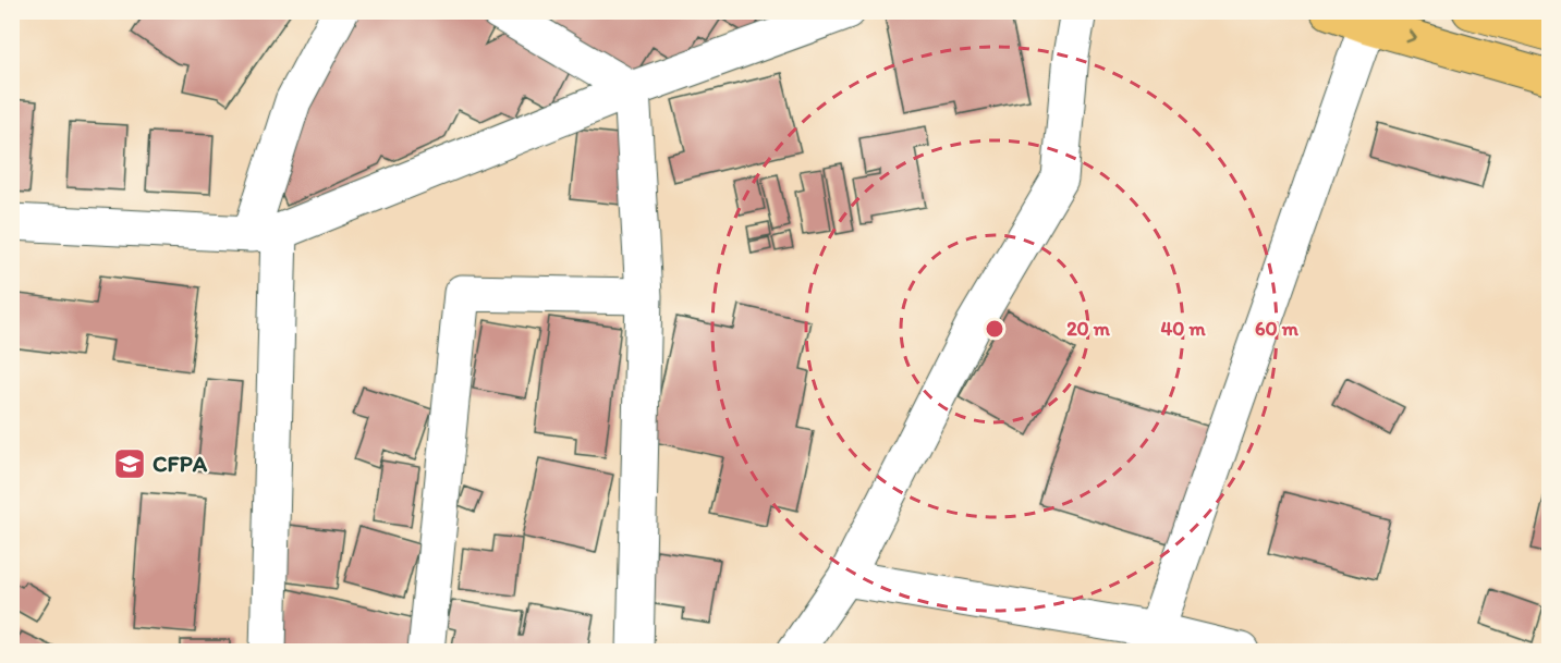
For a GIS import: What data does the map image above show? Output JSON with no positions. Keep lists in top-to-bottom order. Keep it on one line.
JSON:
{"places":{"school or university":["CFPA"]},"rings":["20 m","40 m","60 m"]}
